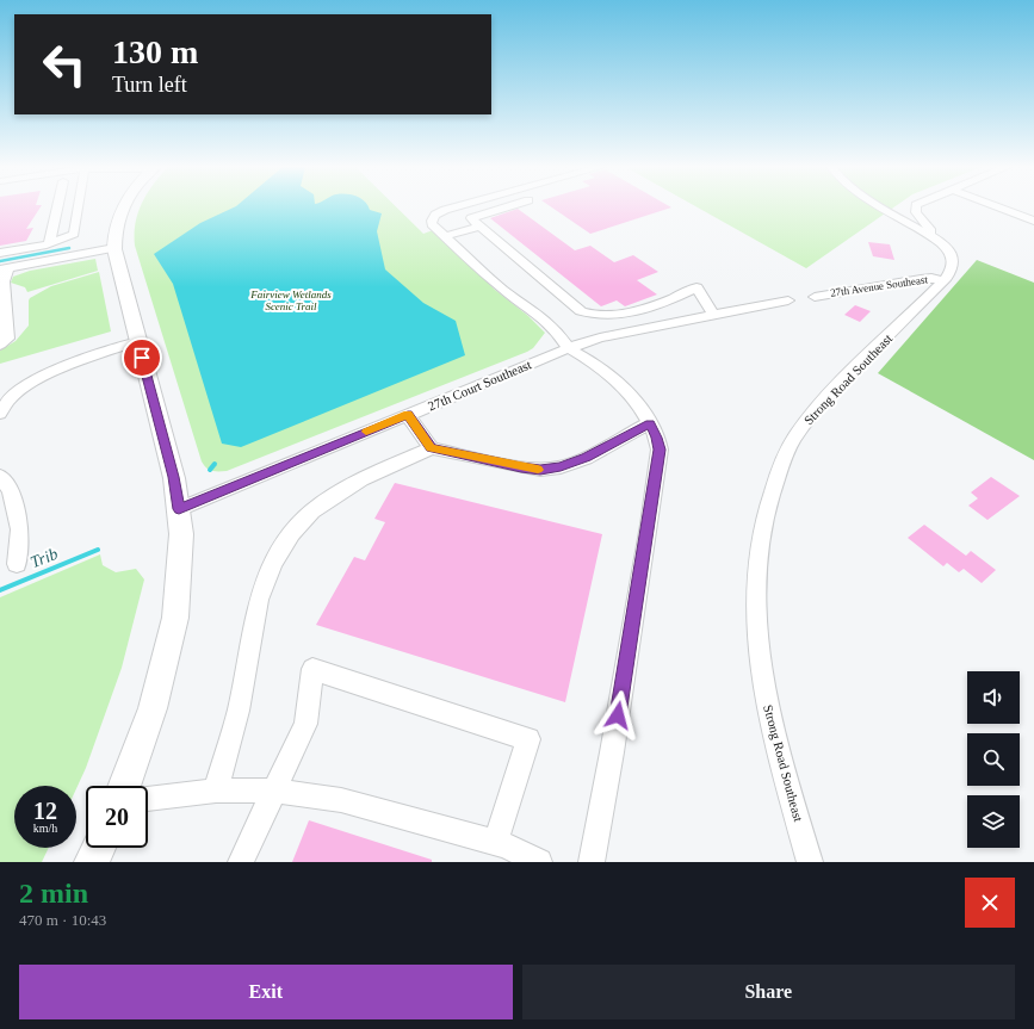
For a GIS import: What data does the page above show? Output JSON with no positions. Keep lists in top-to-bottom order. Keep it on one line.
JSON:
{"streets":{"street":["27th Avenue Southeast","Strong Road Southeast","27th Court Southeast"]},"crossings":[["27th Avenue Southeast","Strong Road Southeast"]],"water":["Trib"],"parks":["Fairview Wetlands Scenic Trail"],"page":{"turn":["130 m","Turn left"],"speed":"12 km/h","limit":"20","heading":["2 min","470 m · 10:43"],"buttons":["Exit","Share"]}}
